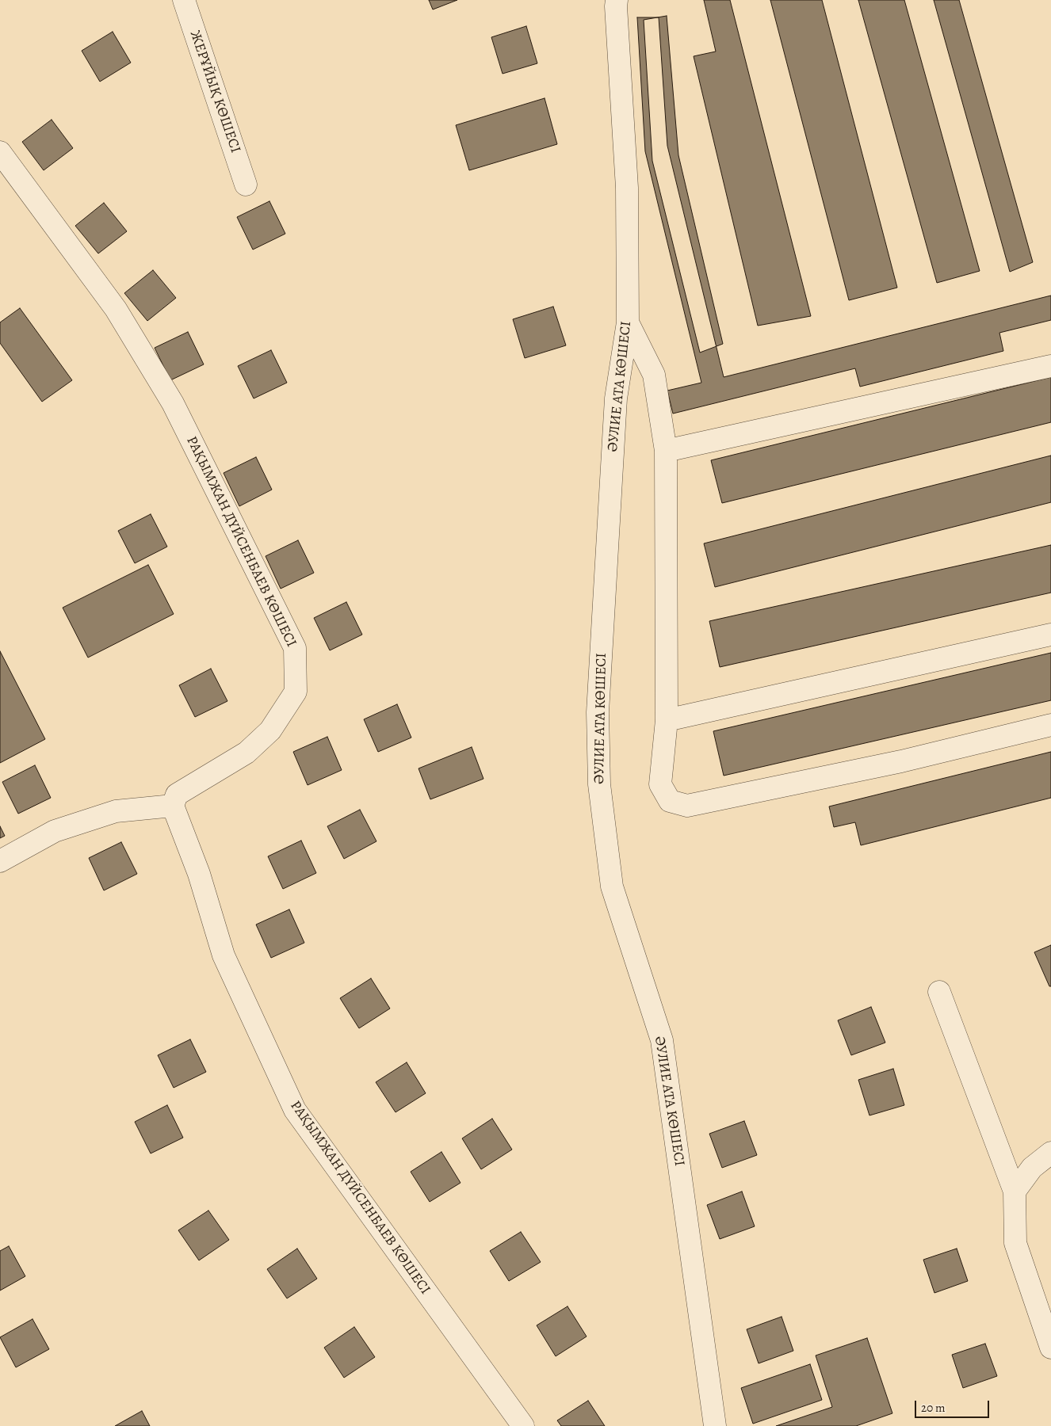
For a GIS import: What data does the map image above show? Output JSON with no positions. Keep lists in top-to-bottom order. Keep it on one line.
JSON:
{"streets":{"street":["ЖЕРҰЙЫҚ КӨШЕСІ","ӘУЛИЕ АТА КӨШЕСІ","РАҚЫМЖАН ДҮЙСЕНБАЕВ КӨШЕСІ"]},"scale_bar":"20 m"}
